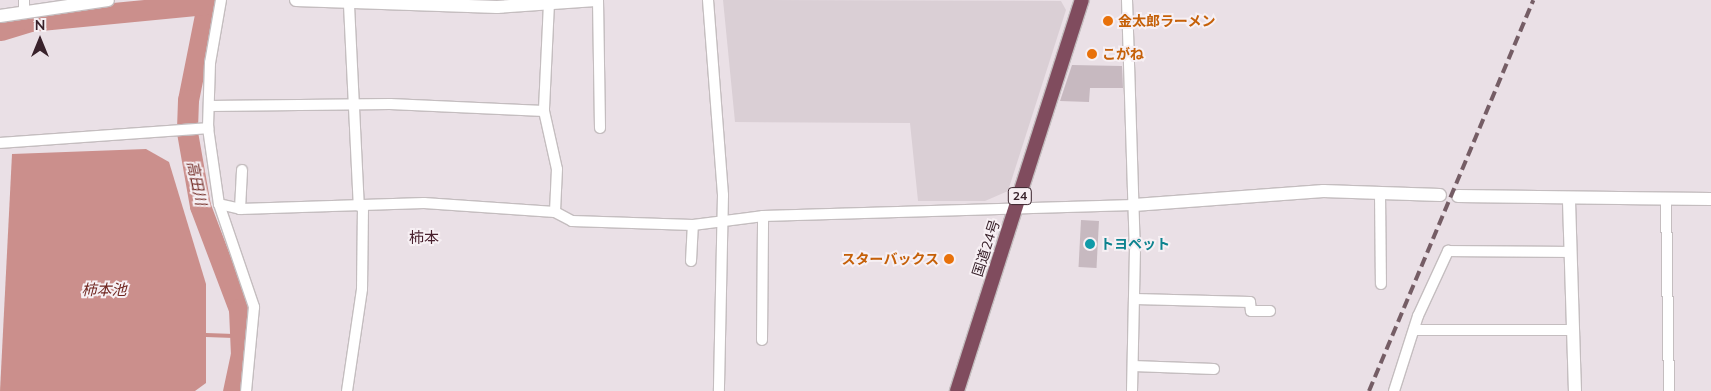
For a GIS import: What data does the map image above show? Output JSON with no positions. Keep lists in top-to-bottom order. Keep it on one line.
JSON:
{"streets":{"highway":["24","国道24号"]},"districts":["柿本"],"water":["高田川","柿本池"],"places":["金太郎ラーメン","こがね","トヨペット","スターバックス"],"north":"top"}
